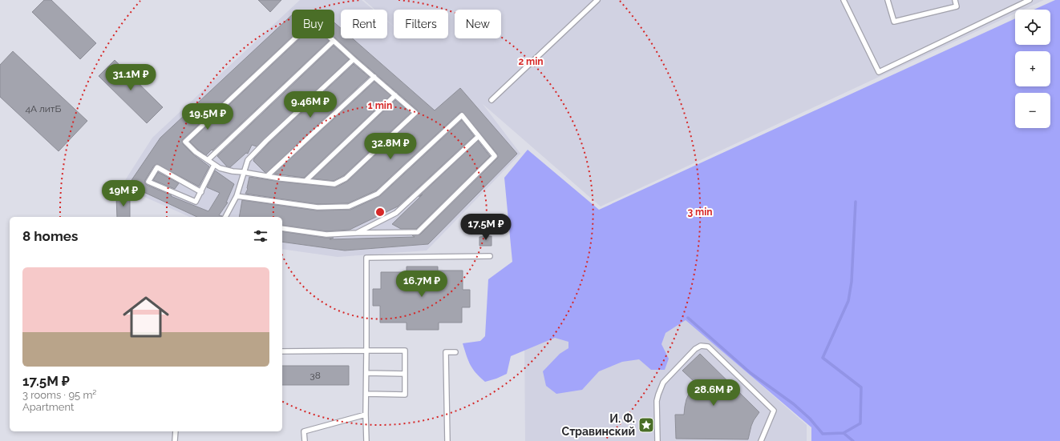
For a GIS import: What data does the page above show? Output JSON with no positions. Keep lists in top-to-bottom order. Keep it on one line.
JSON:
{"places":{"place":["И. Ф. Стравинский"]},"house_numbers":["4А литБ","38"],"page":{"map_buttons":["+","−"],"chip":["Buy","Rent","Filters","New"],"price":["31.1M ₽","9.46M ₽","19.5M ₽","32.8M ₽","19M ₽","17.5M ₽","16.7M ₽","28.6M ₽"],"heading":"8 homes","list":[{"name":"17.5M ₽","note":"3 rooms · 95 m² · Apartment"}]},"rings":["2 min","1 min","3 min"]}
